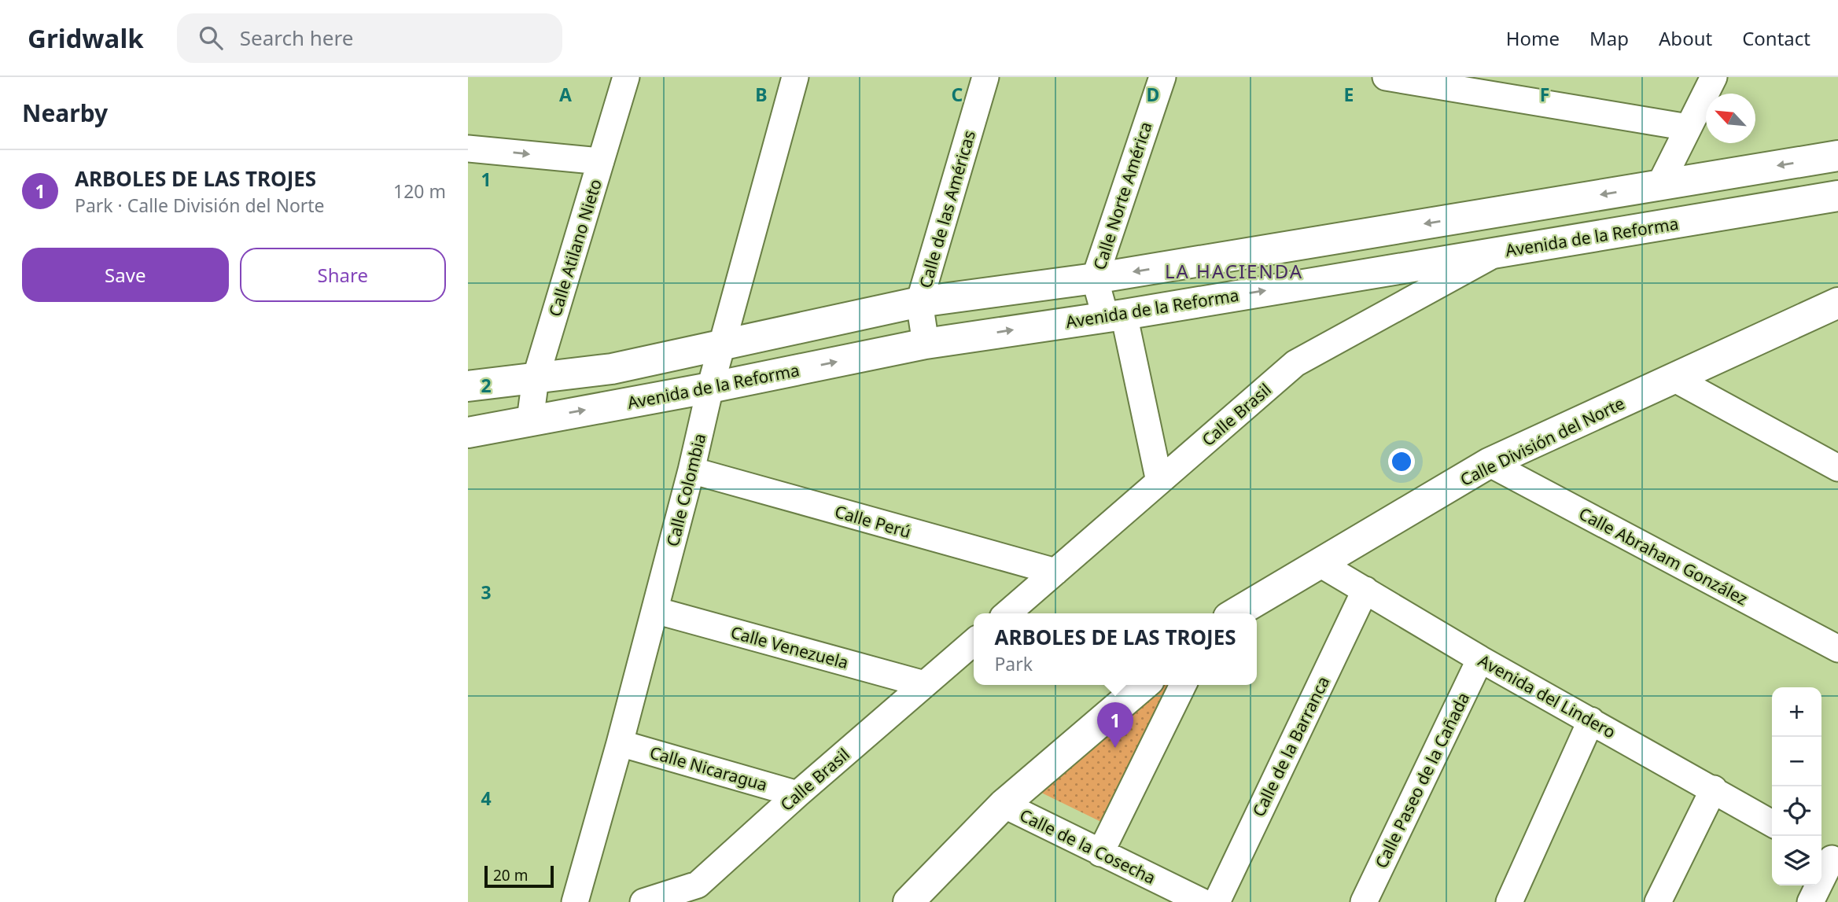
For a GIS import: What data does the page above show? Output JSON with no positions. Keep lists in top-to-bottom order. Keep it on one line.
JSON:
{"streets":{"main road":["Avenida de la Reforma","Calle División del Norte"],"street":["Calle Norte América","Calle de las Américas","Calle Atilano Nieto","Calle Brasil","Calle Colombia","Calle Perú","Calle Abraham González","Calle Venezuela","Avenida del Lindero","Calle de la Barranca","Calle Nicaragua","Calle Paseo de la Cañada","Calle de la Cosecha"]},"crossings":[["Calle Norte América","Avenida de la Reforma"],["Calle Norte América","Calle Brasil"],["Calle de las Américas","Avenida de la Reforma"],["Avenida de la Reforma","Calle Atilano Nieto"],["Avenida de la Reforma","Calle Brasil"],["Avenida de la Reforma","Calle Colombia"],["Calle Brasil","Calle Perú"],["Calle Brasil","Calle Venezuela"],["Calle Brasil","Calle Nicaragua"],["Calle División del Norte","Calle Abraham González"],["Calle División del Norte","Avenida del Lindero"],["Calle Colombia","Calle Perú"],["Calle Colombia","Calle Venezuela"],["Calle Colombia","Calle Nicaragua"],["Avenida del Lindero","Calle de la Barranca"],["Avenida del Lindero","Calle Paseo de la Cañada"]],"districts":["LA HACIENDA"],"scale_bar":"20 m","north":"top left","page":{"header":"Gridwalk","search":"Search here","nav":["Home","Map","About","Contact"],"heading":"Nearby","list":[{"mark":"1","name":"ARBOLES DE LAS TROJES","note":"Park · Calle División del Norte","value":"120 m"}],"buttons":["Save","Share"],"popup":["ARBOLES DE LAS TROJES","Park"],"map_buttons":["+","−"],"pins":"1","scale":"20 m"},"grid":{"columns":["A","B","C","D","E","F"],"rows":["1","2","3","4"]}}
